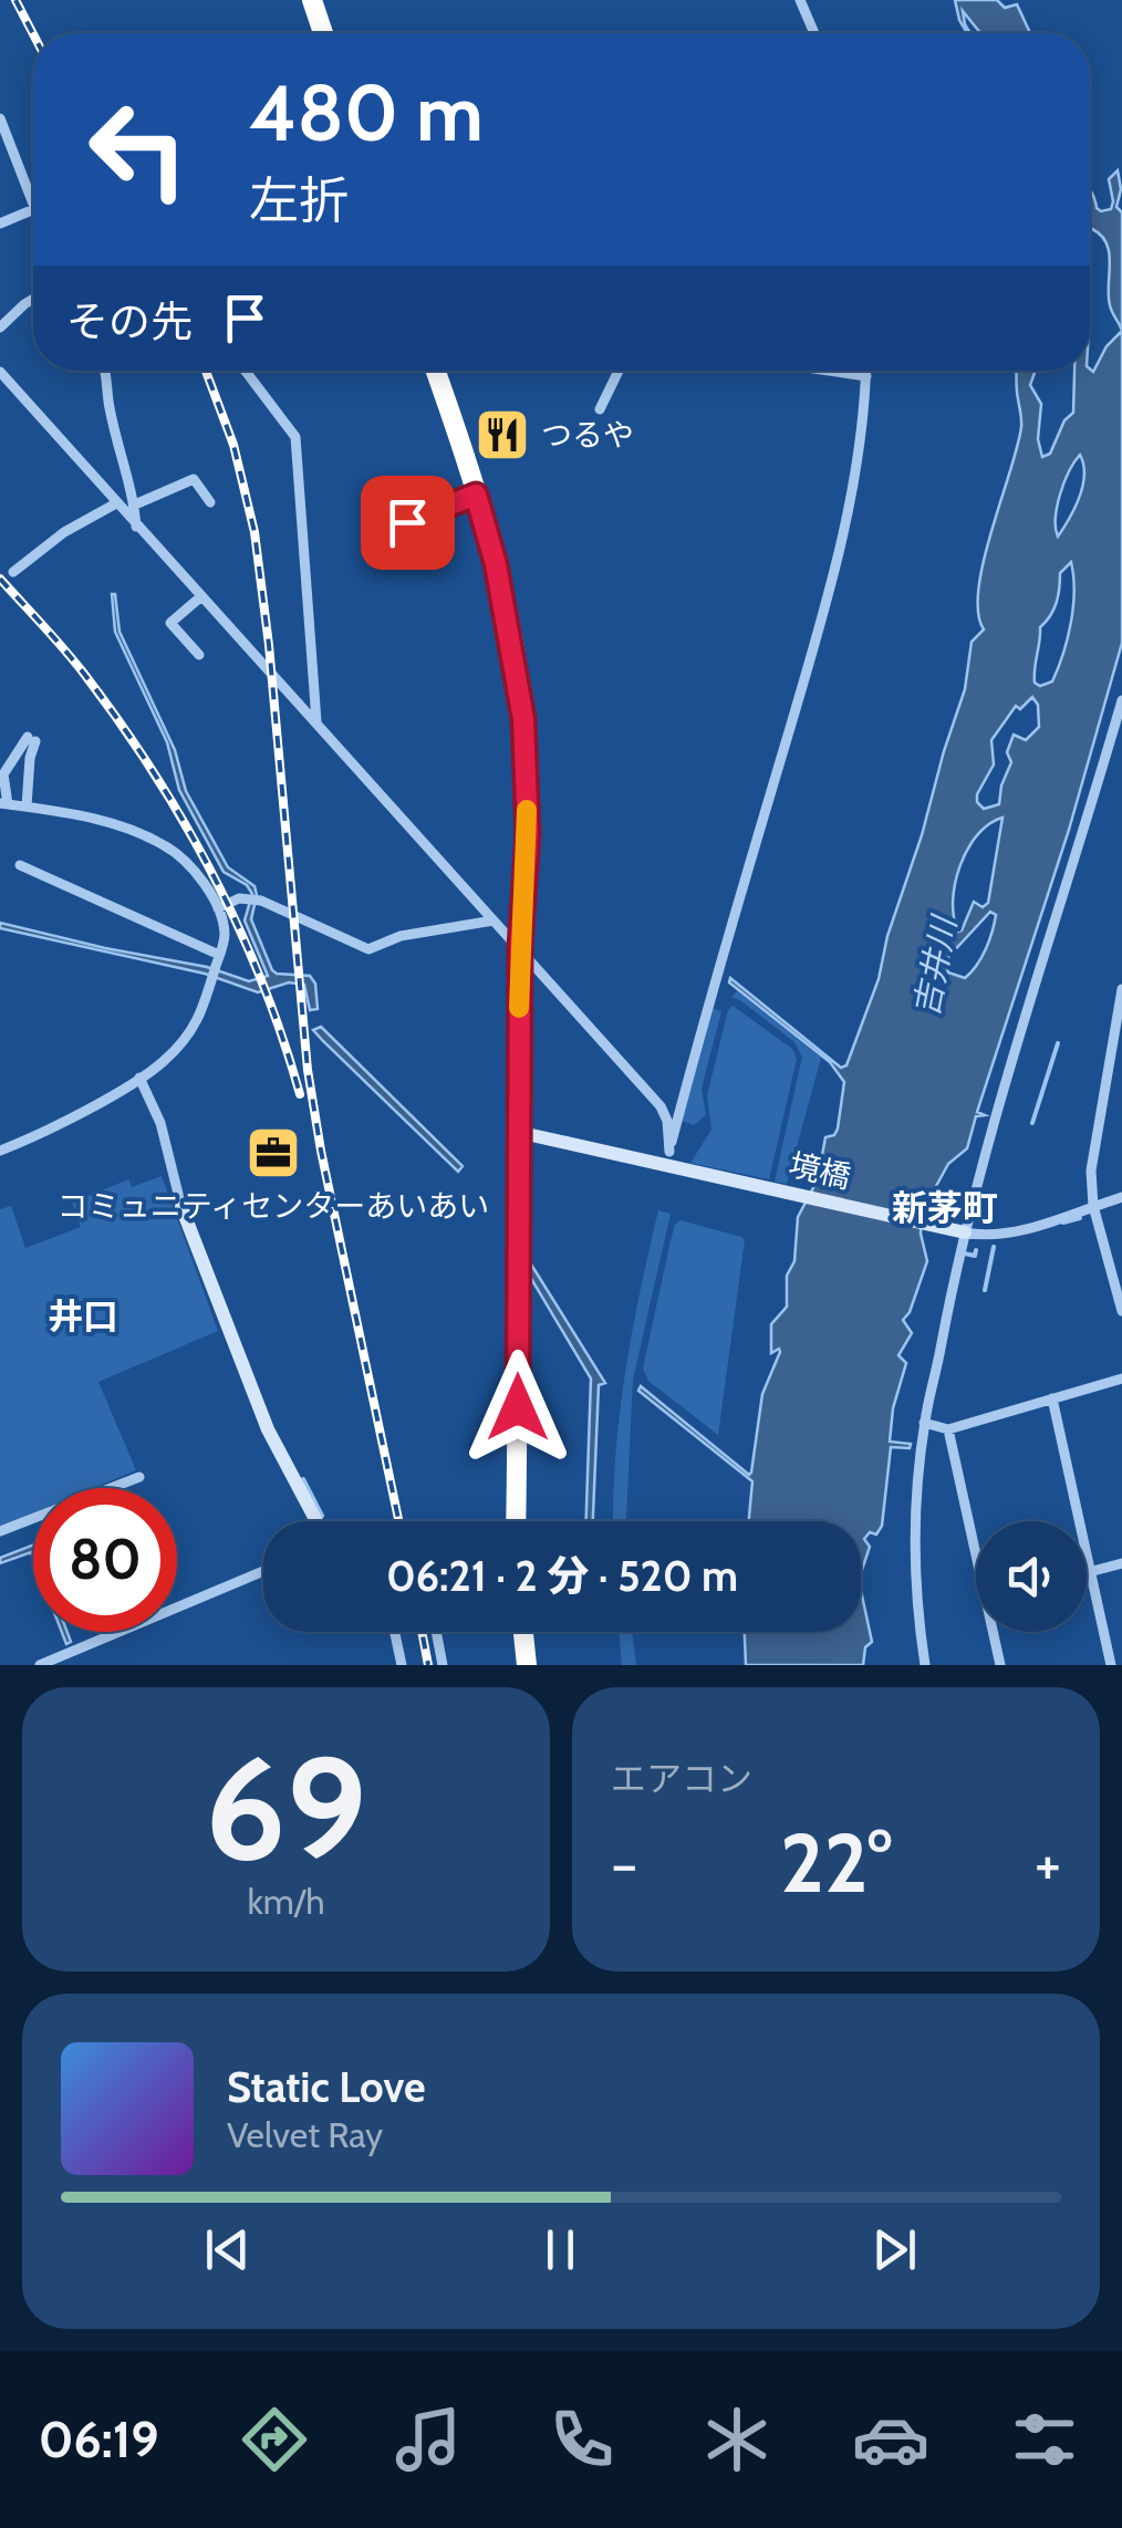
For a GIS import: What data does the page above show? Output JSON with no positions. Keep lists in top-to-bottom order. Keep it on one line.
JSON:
{"streets":{"street":["境橋"]},"districts":["新茅町","井口"],"water":["吉井川"],"places":{"restaurant":["つるや"],"office":["コミュニティセンターあいあい"]},"page":{"turn":["480 m","左折"],"then":"その先","limit":"80","trip":"06:21 · 2 分 · 520 m","tile":[["69","km/h"],"エアコン"],"heat":["−","22°","+"],"song":["Static Love","Velvet Ray"],"tabs":"06:19"}}
